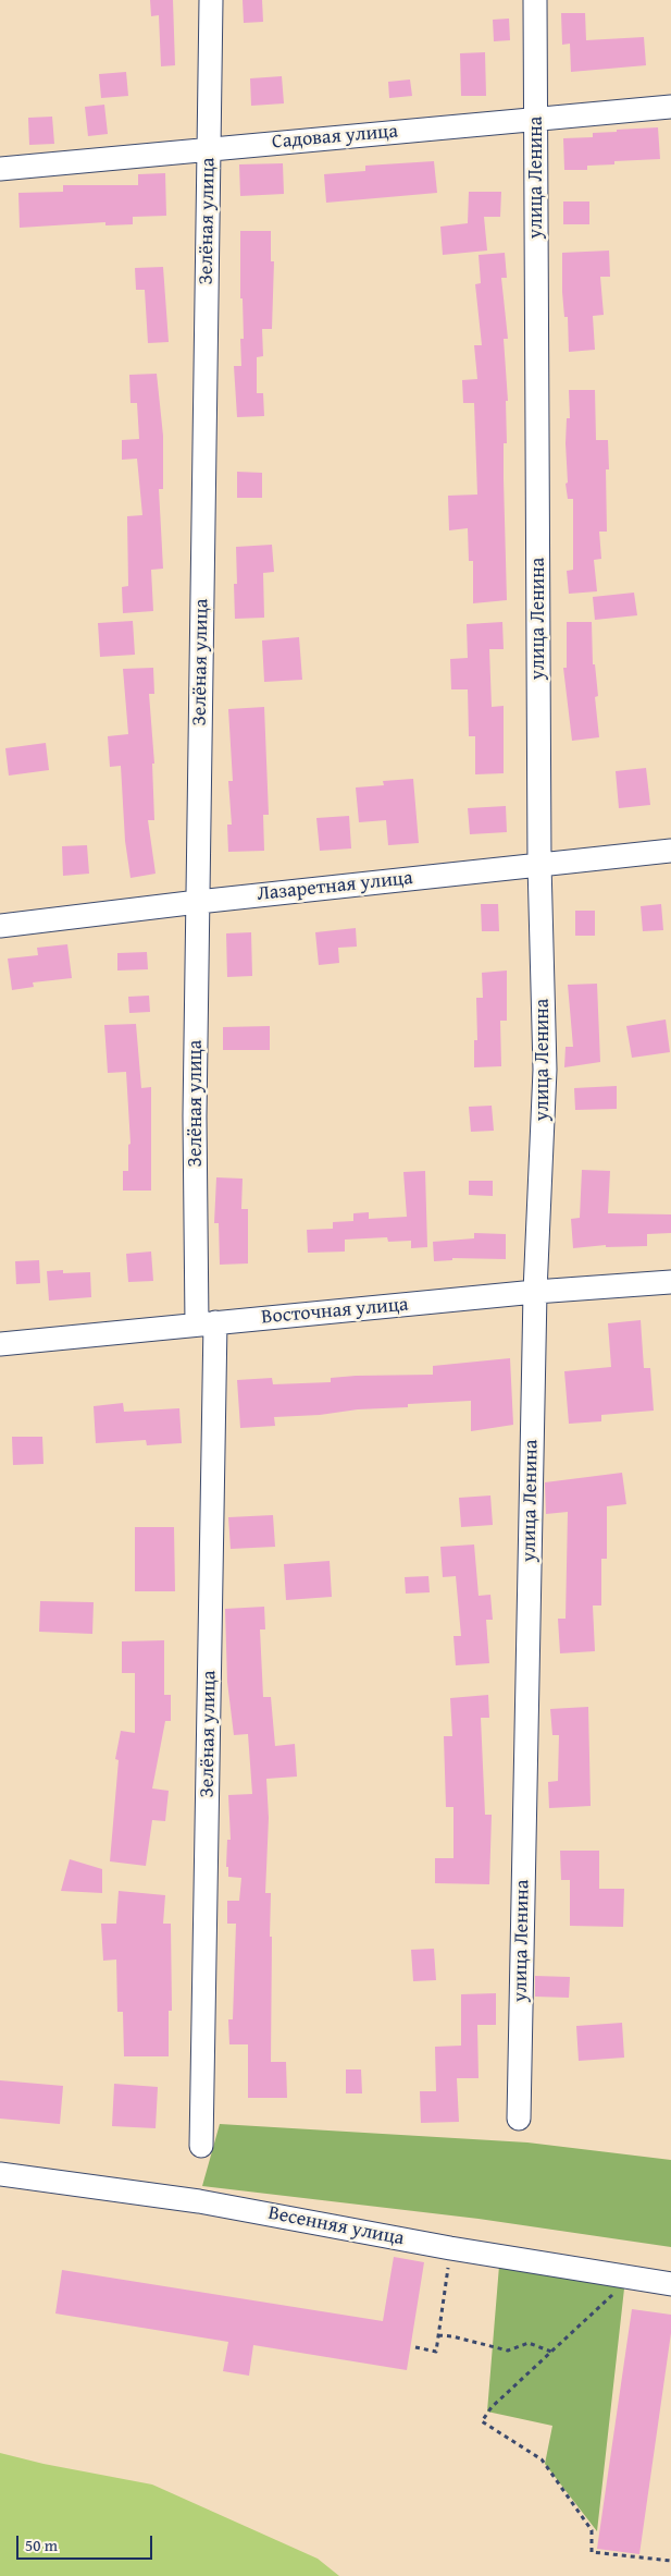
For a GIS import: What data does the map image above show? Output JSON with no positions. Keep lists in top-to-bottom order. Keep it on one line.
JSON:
{"streets":{"street":["Садовая улица","улица Ленина","Зелёная улица","Лазаретная улица","Восточная улица","Весенняя улица"]},"crossings":[["Садовая улица","улица Ленина"],["Садовая улица","Зелёная улица"],["улица Ленина","Лазаретная улица"],["улица Ленина","Восточная улица"],["Зелёная улица","Лазаретная улица"],["Зелёная улица","Восточная улица"]],"scale_bar":"50 m"}
